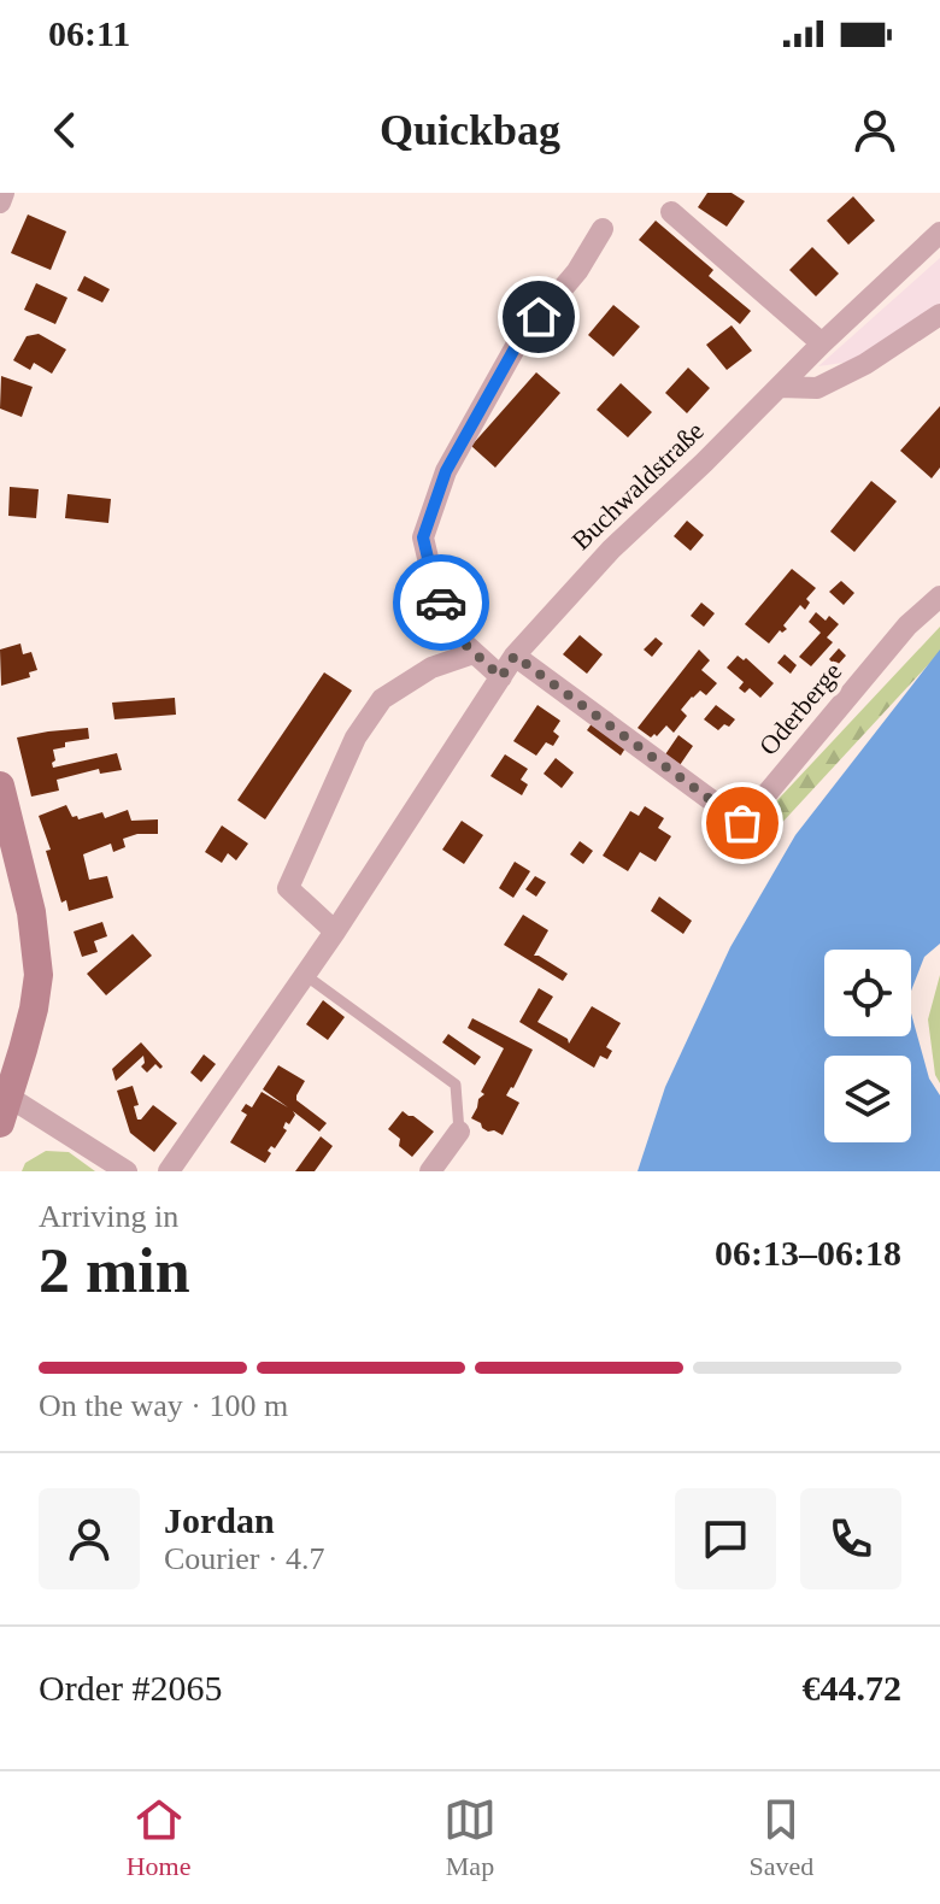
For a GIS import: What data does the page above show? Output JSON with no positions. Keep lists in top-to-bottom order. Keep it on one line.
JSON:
{"streets":{"street":["Buchwaldstraße","Oderberge"]},"crossings":[["Buchwaldstraße","Oderberge"]],"page":{"status":"06:11","header":"Quickbag","heading":["2 min","Arriving in","06:13–06:18"],"panel":["Jordan","Courier · 4.7","Order #2065","€44.72"],"bar":"On the way · 100 m","tabs":["Home","Map","Saved"]}}
